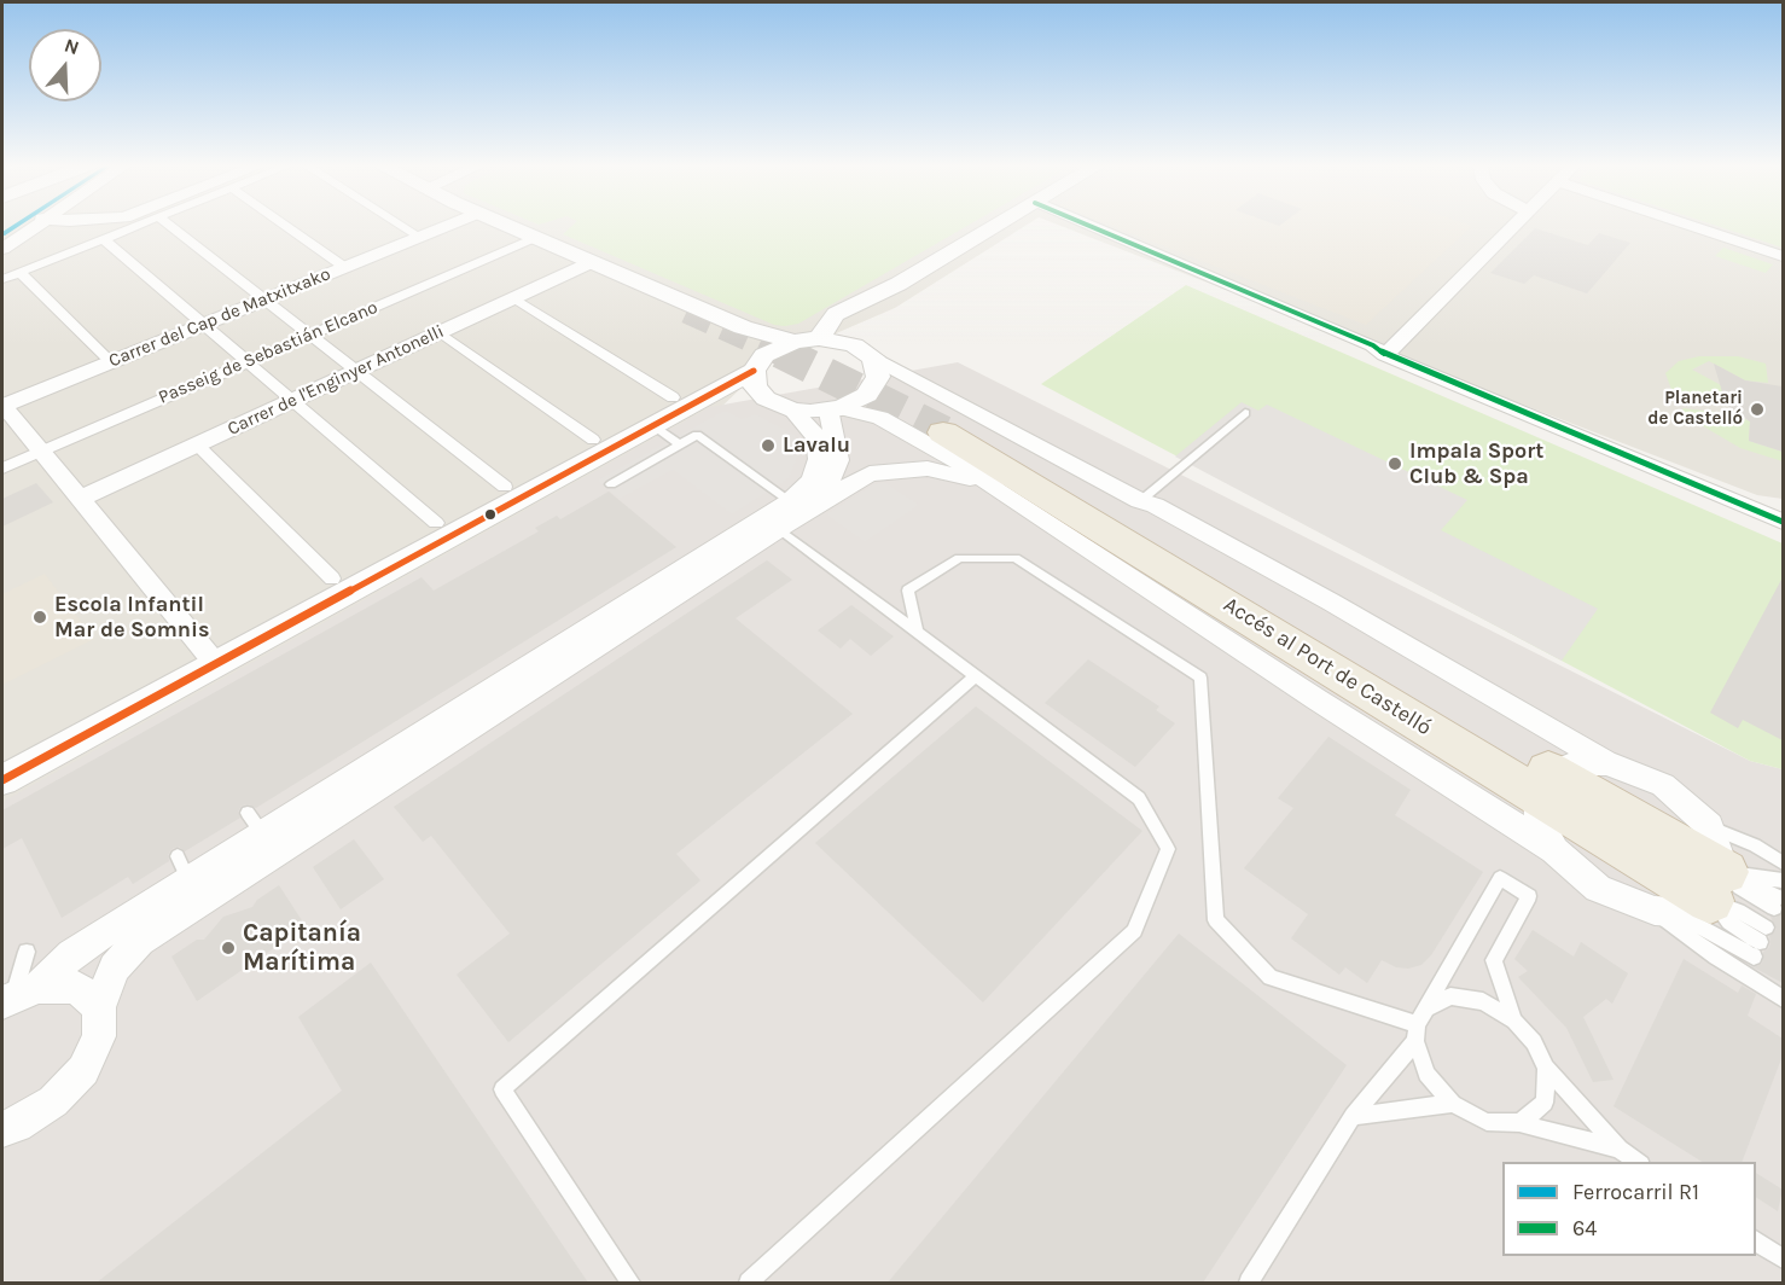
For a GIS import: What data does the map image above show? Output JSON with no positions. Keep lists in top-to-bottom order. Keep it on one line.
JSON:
{"streets":{"highway":["Accés al Port de Castelló"],"street":["Carrer del Cap de Matxitxako","Passeig de Sebastián Elcano","Carrer de l'Enginyer Antonelli"]},"places":["Planetari de Castelló","Lavalu","Impala Sport Club & Spa","Escola Infantil Mar de Somnis","Capitanía Marítima"],"lines":["rail line R1","transit line 64"],"legend":["Ferrocarril R1","64"],"north":"top"}
